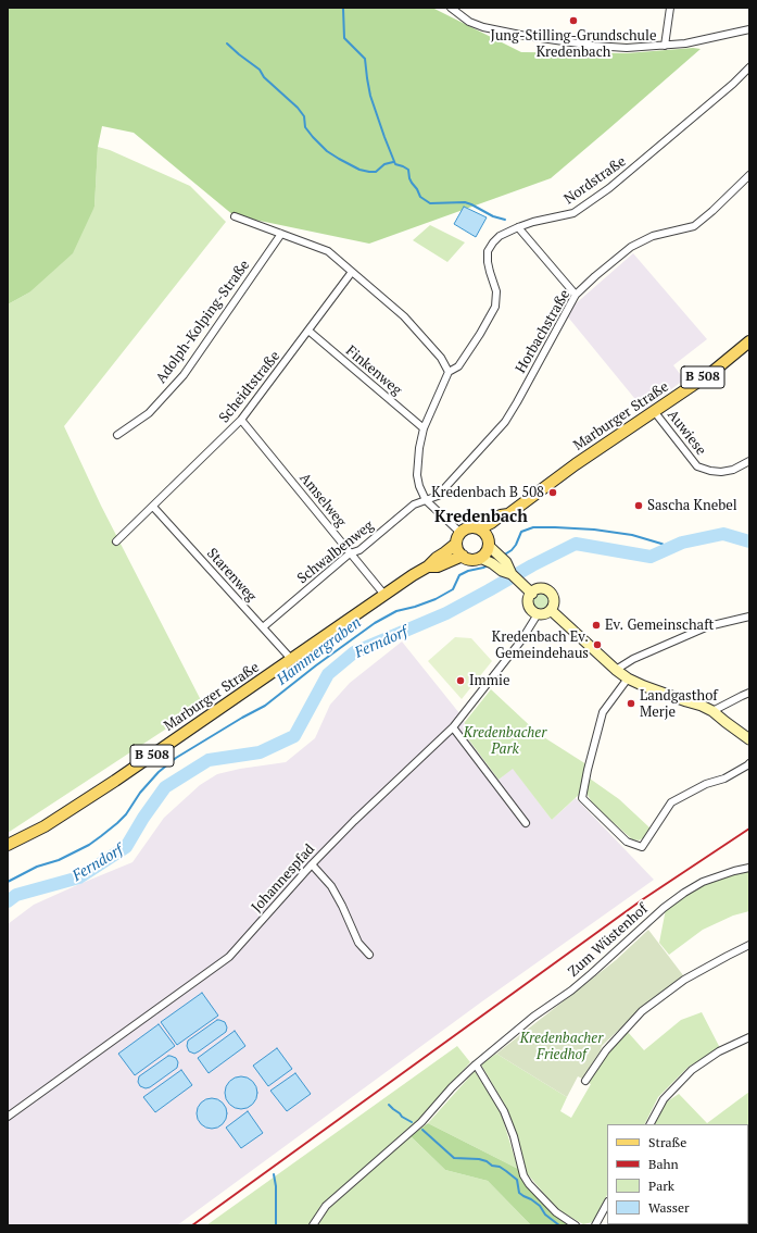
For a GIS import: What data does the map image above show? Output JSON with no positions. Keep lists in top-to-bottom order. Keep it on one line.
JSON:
{"streets":{"main road":["B 508","Marburger Straße"],"street":["Nordstraße","Adolph-Kolping-Straße","Horbachstraße","Finkenweg","Scheidtstraße","Auwiese","Amselweg","Schwalbenweg","Starenweg","Johannespfad","Zum Wüstenhof"]},"crossings":[["Horbachstraße","Schwalbenweg"],["Finkenweg","Scheidtstraße"],["B 508","Marburger Straße"],["Scheidtstraße","Amselweg"],["Scheidtstraße","Starenweg"],["Marburger Straße","Auwiese"],["Marburger Straße","Amselweg"],["Marburger Straße","Starenweg"],["Amselweg","Schwalbenweg"],["Schwalbenweg","Starenweg"]],"districts":["Kredenbach"],"water":["Ferndorf","Hammergraben"],"parks":["Kredenbacher Park","Kredenbacher Friedhof"],"places":["Jung-Stilling-Grundschule Kredenbach","Kredenbach B 508","Sascha Knebel","Ev. Gemeinschaft","Kredenbach Ev. Gemeindehaus","Immie","Landgasthof Merje"],"legend":["Straße","Bahn","Park","Wasser"]}
